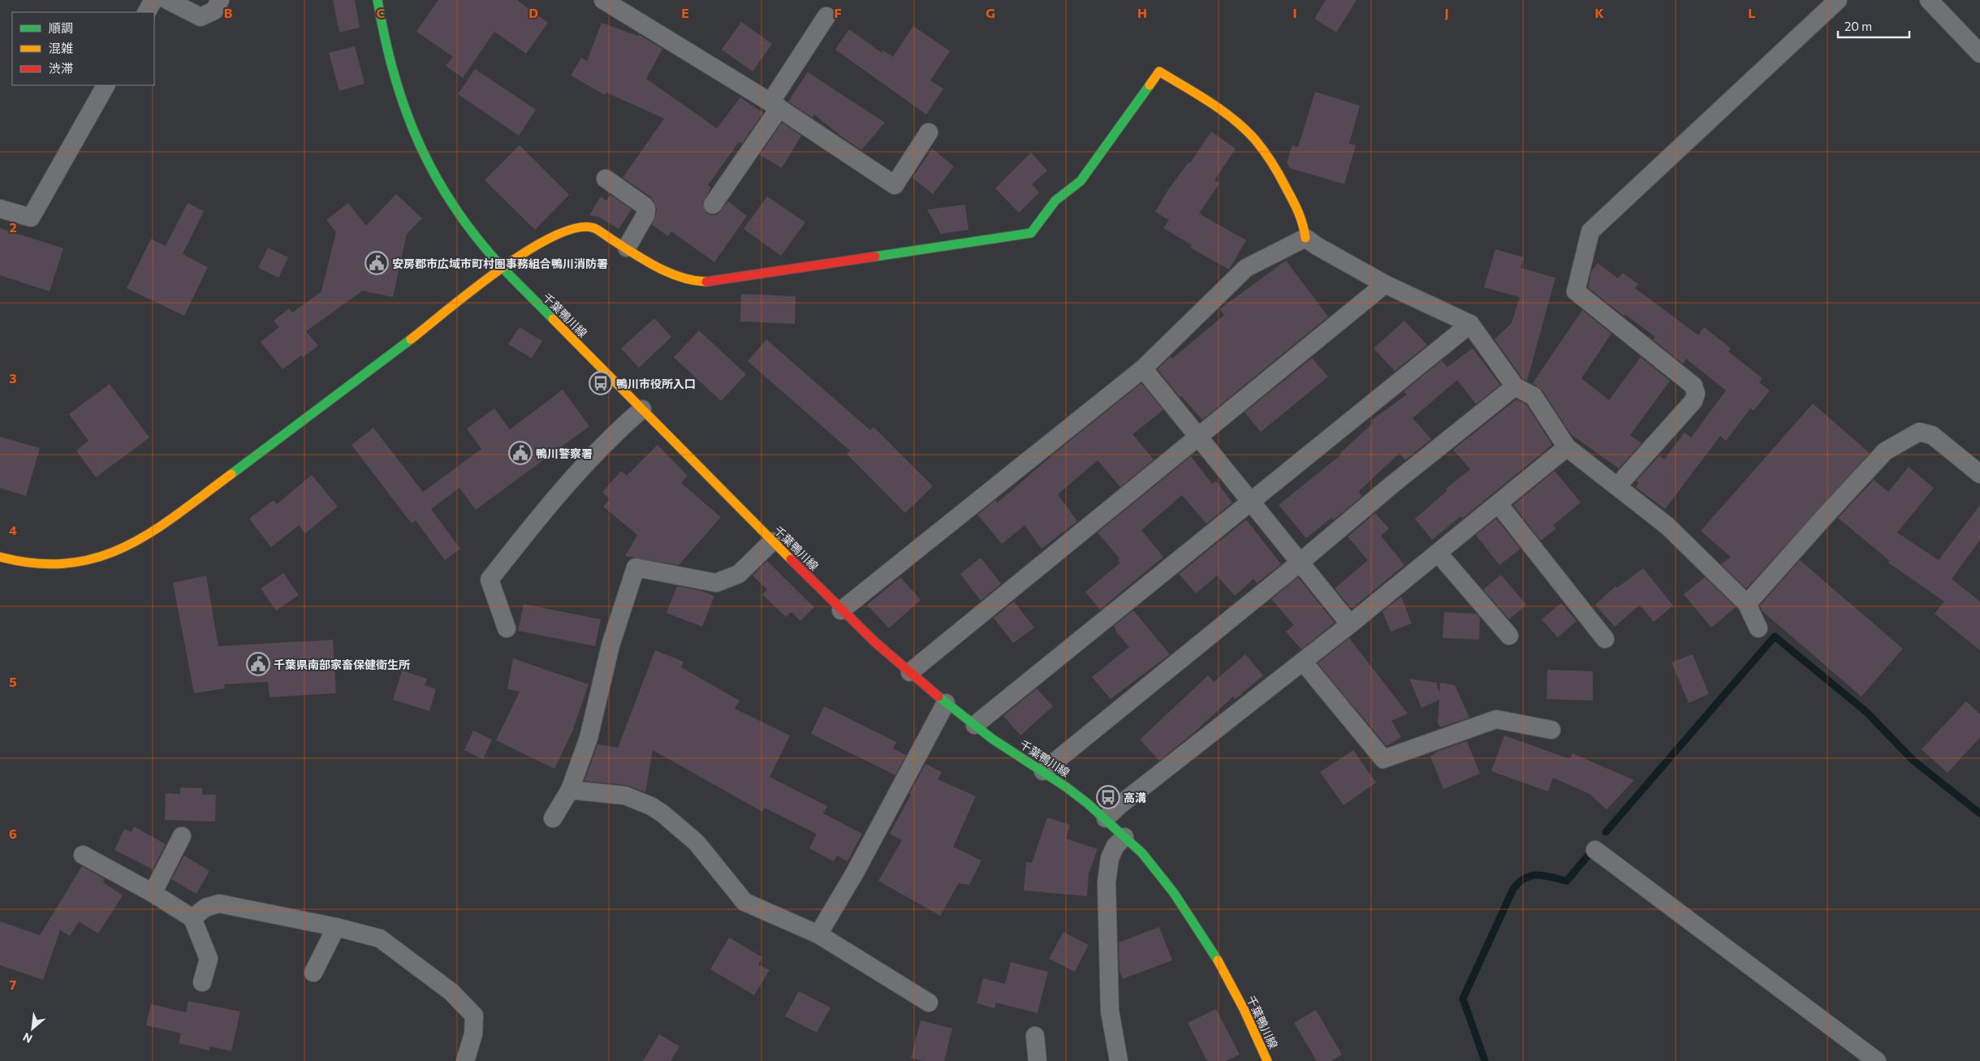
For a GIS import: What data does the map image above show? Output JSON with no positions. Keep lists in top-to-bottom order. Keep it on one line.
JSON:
{"streets":{"street":["千葉鴨川線"]},"places":{"public building":["安房郡市広域市町村圏事務組合鴨川消防署","鴨川警察署","千葉県南部家畜保健衛生所"],"bus stop":["鴨川市役所入口","高溝"]},"legend":["順調","混雑","渋滞"],"scale_bar":"20 m","north":"bottom left","grid":{"columns":["B","C","D","E","F","G","H","I","J","K","L"],"rows":["2","3","4","5","6","7"]}}
